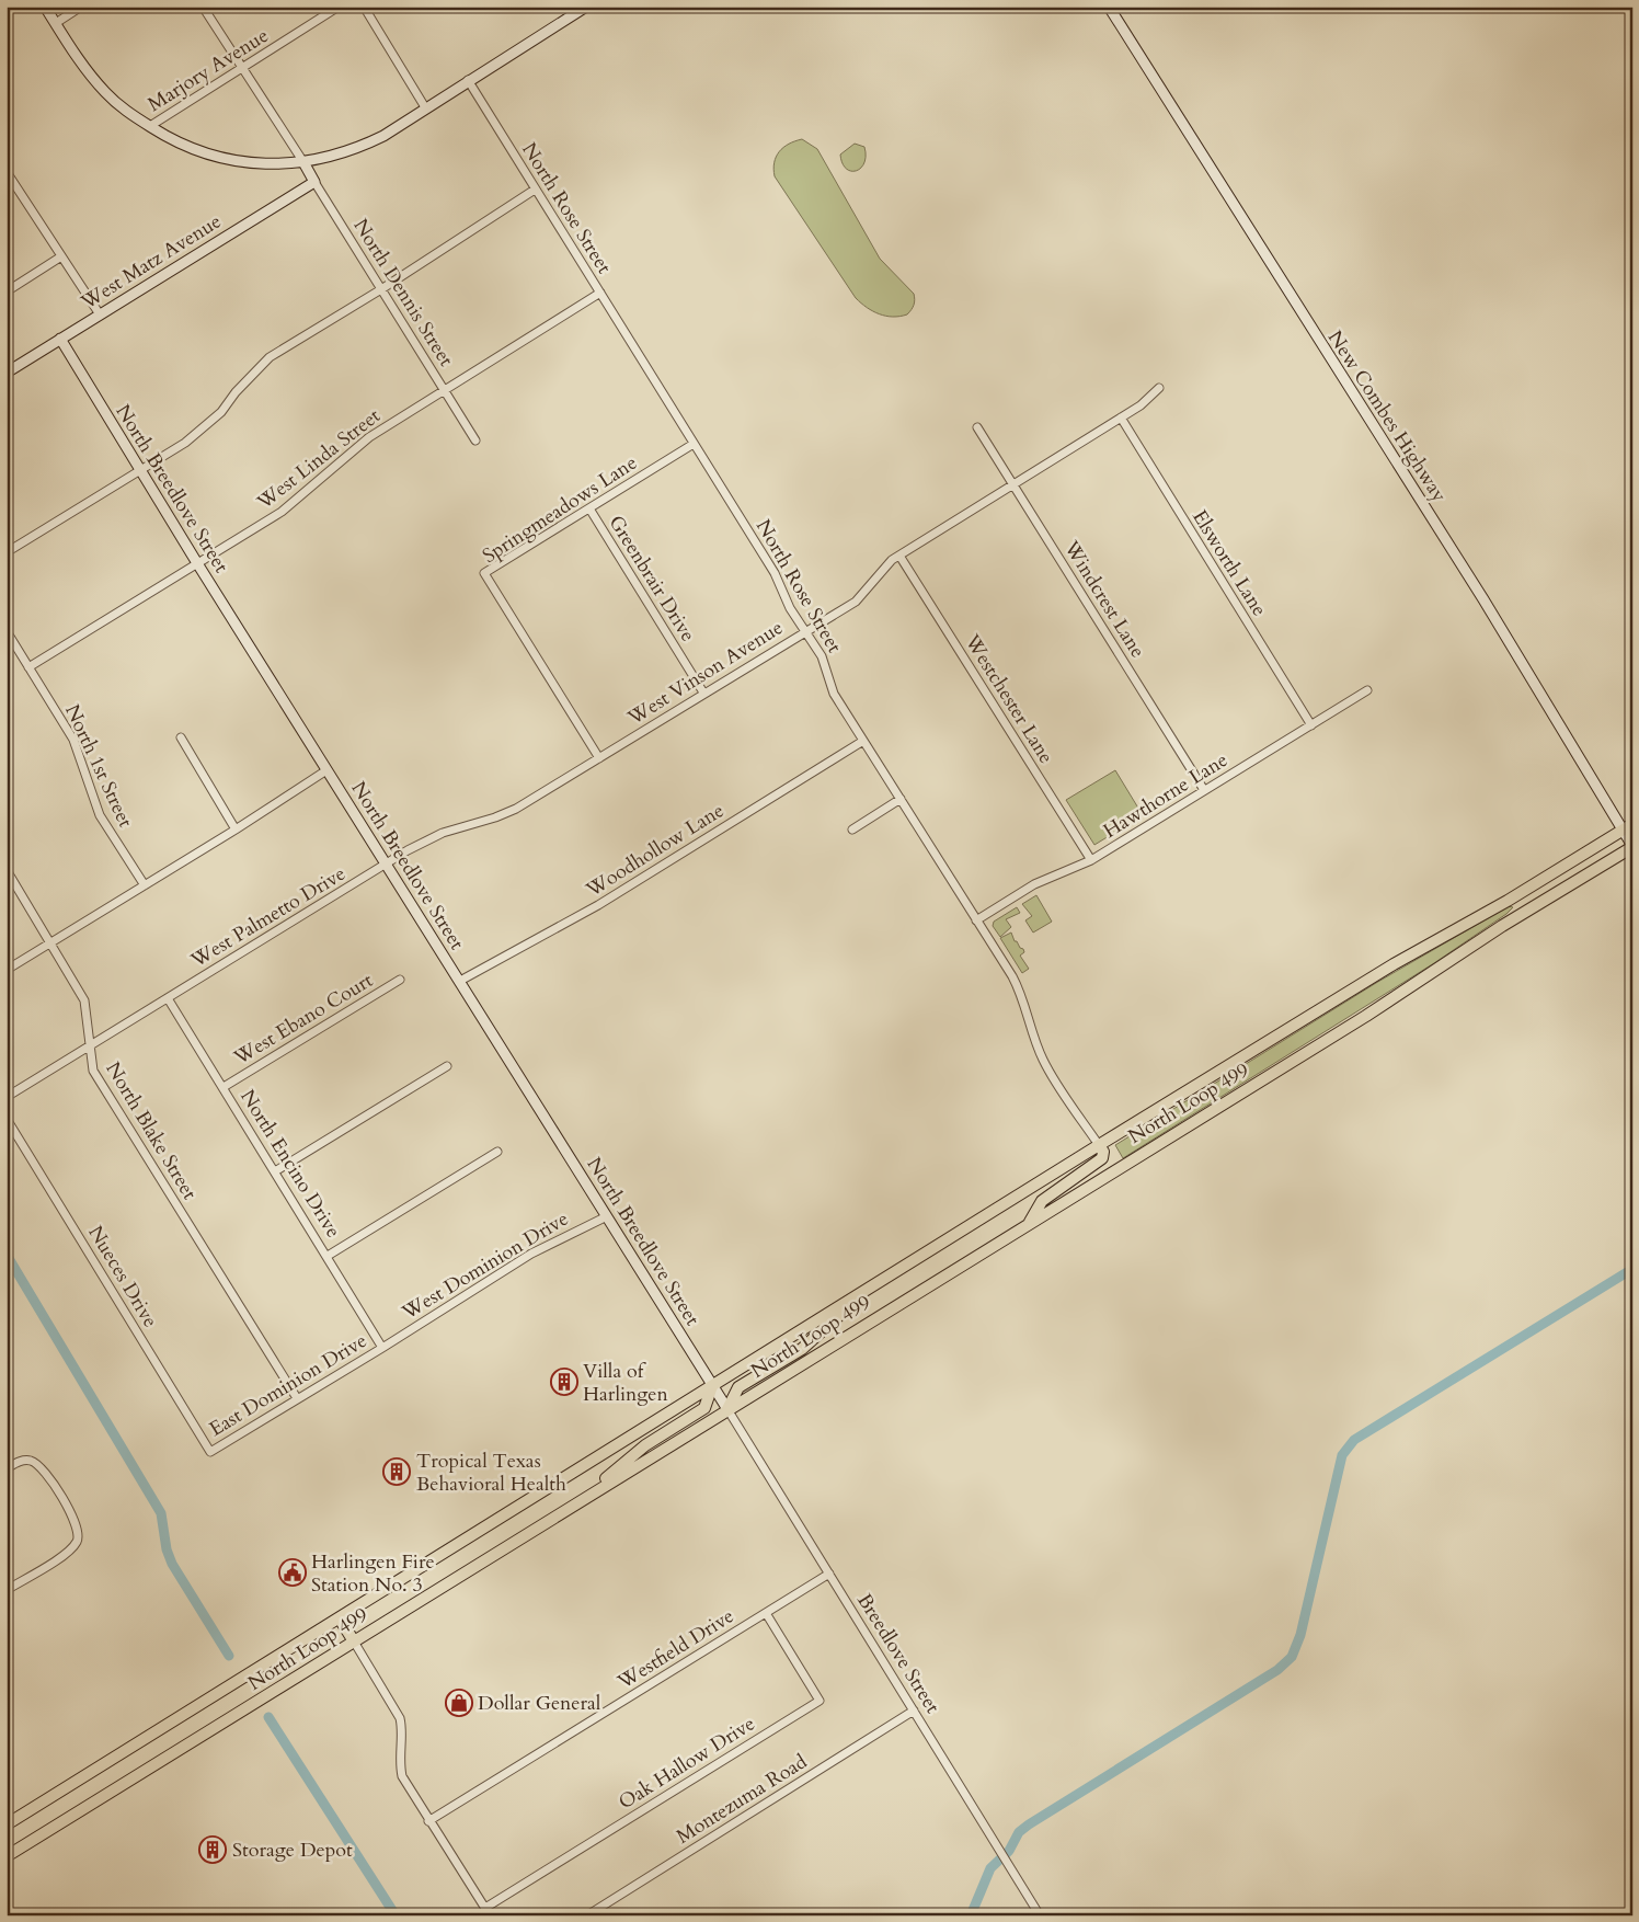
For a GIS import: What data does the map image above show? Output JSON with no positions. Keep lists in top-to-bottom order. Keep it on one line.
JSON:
{"streets":{"main road":["North Loop 499"],"street":["Marjory Avenue","North Rose Street","West Matz Avenue","North Dennis Street","New Combes Highway","West Linda Street","North Breedlove Street","Springmeadows Lane","Elsworth Lane","Greenbrair Drive","Windcrest Lane","West Vinson Avenue","Westchester Lane","North 1st Street","Hawthorne Lane","Woodhollow Lane","West Palmetto Drive","West Ebano Court","North Blake Street","North Encino Drive","West Dominion Drive","Nueces Drive","East Dominion Drive","Westfield Drive","Breedlove Street","Oak Hallow Drive","Montezuma Road"]},"crossings":[["North Rose Street","West Linda Street"],["North Rose Street","Springmeadows Lane"],["North Rose Street","West Vinson Avenue"],["North Rose Street","Hawthorne Lane"],["North Rose Street","Woodhollow Lane"],["North Rose Street","North Loop 499"],["West Matz Avenue","North Dennis Street"],["West Matz Avenue","North Breedlove Street"],["North Dennis Street","West Linda Street"],["New Combes Highway","North Loop 499"],["West Linda Street","North Breedlove Street"],["West Linda Street","North 1st Street"],["North Breedlove Street","West Vinson Avenue"],["North Breedlove Street","Woodhollow Lane"],["North Breedlove Street","West Palmetto Drive"],["North Breedlove Street","North Loop 499"],["North Breedlove Street","West Dominion Drive"],["North Breedlove Street","Breedlove Street"],["Springmeadows Lane","Greenbrair Drive"],["Springmeadows Lane","West Vinson Avenue"],["Elsworth Lane","West Vinson Avenue"],["Elsworth Lane","Hawthorne Lane"],["Greenbrair Drive","West Vinson Avenue"],["Windcrest Lane","West Vinson Avenue"],["Windcrest Lane","Hawthorne Lane"],["West Vinson Avenue","Westchester Lane"],["West Vinson Avenue","West Palmetto Drive"],["Westchester Lane","Hawthorne Lane"],["West Palmetto Drive","North Blake Street"],["West Palmetto Drive","North Encino Drive"],["West Ebano Court","North Encino Drive"],["North Loop 499","Breedlove Street"],["North Blake Street","East Dominion Drive"],["North Encino Drive","West Dominion Drive"],["North Encino Drive","East Dominion Drive"],["West Dominion Drive","East Dominion Drive"],["Nueces Drive","East Dominion Drive"],["Westfield Drive","Breedlove Street"],["Westfield Drive","Oak Hallow Drive"],["Breedlove Street","Montezuma Road"]],"places":{"building":["Villa of Harlingen","Tropical Texas Behavioral Health","Storage Depot"],"public building":["Harlingen Fire Station No. 3"],"shop":["Dollar General"]}}
